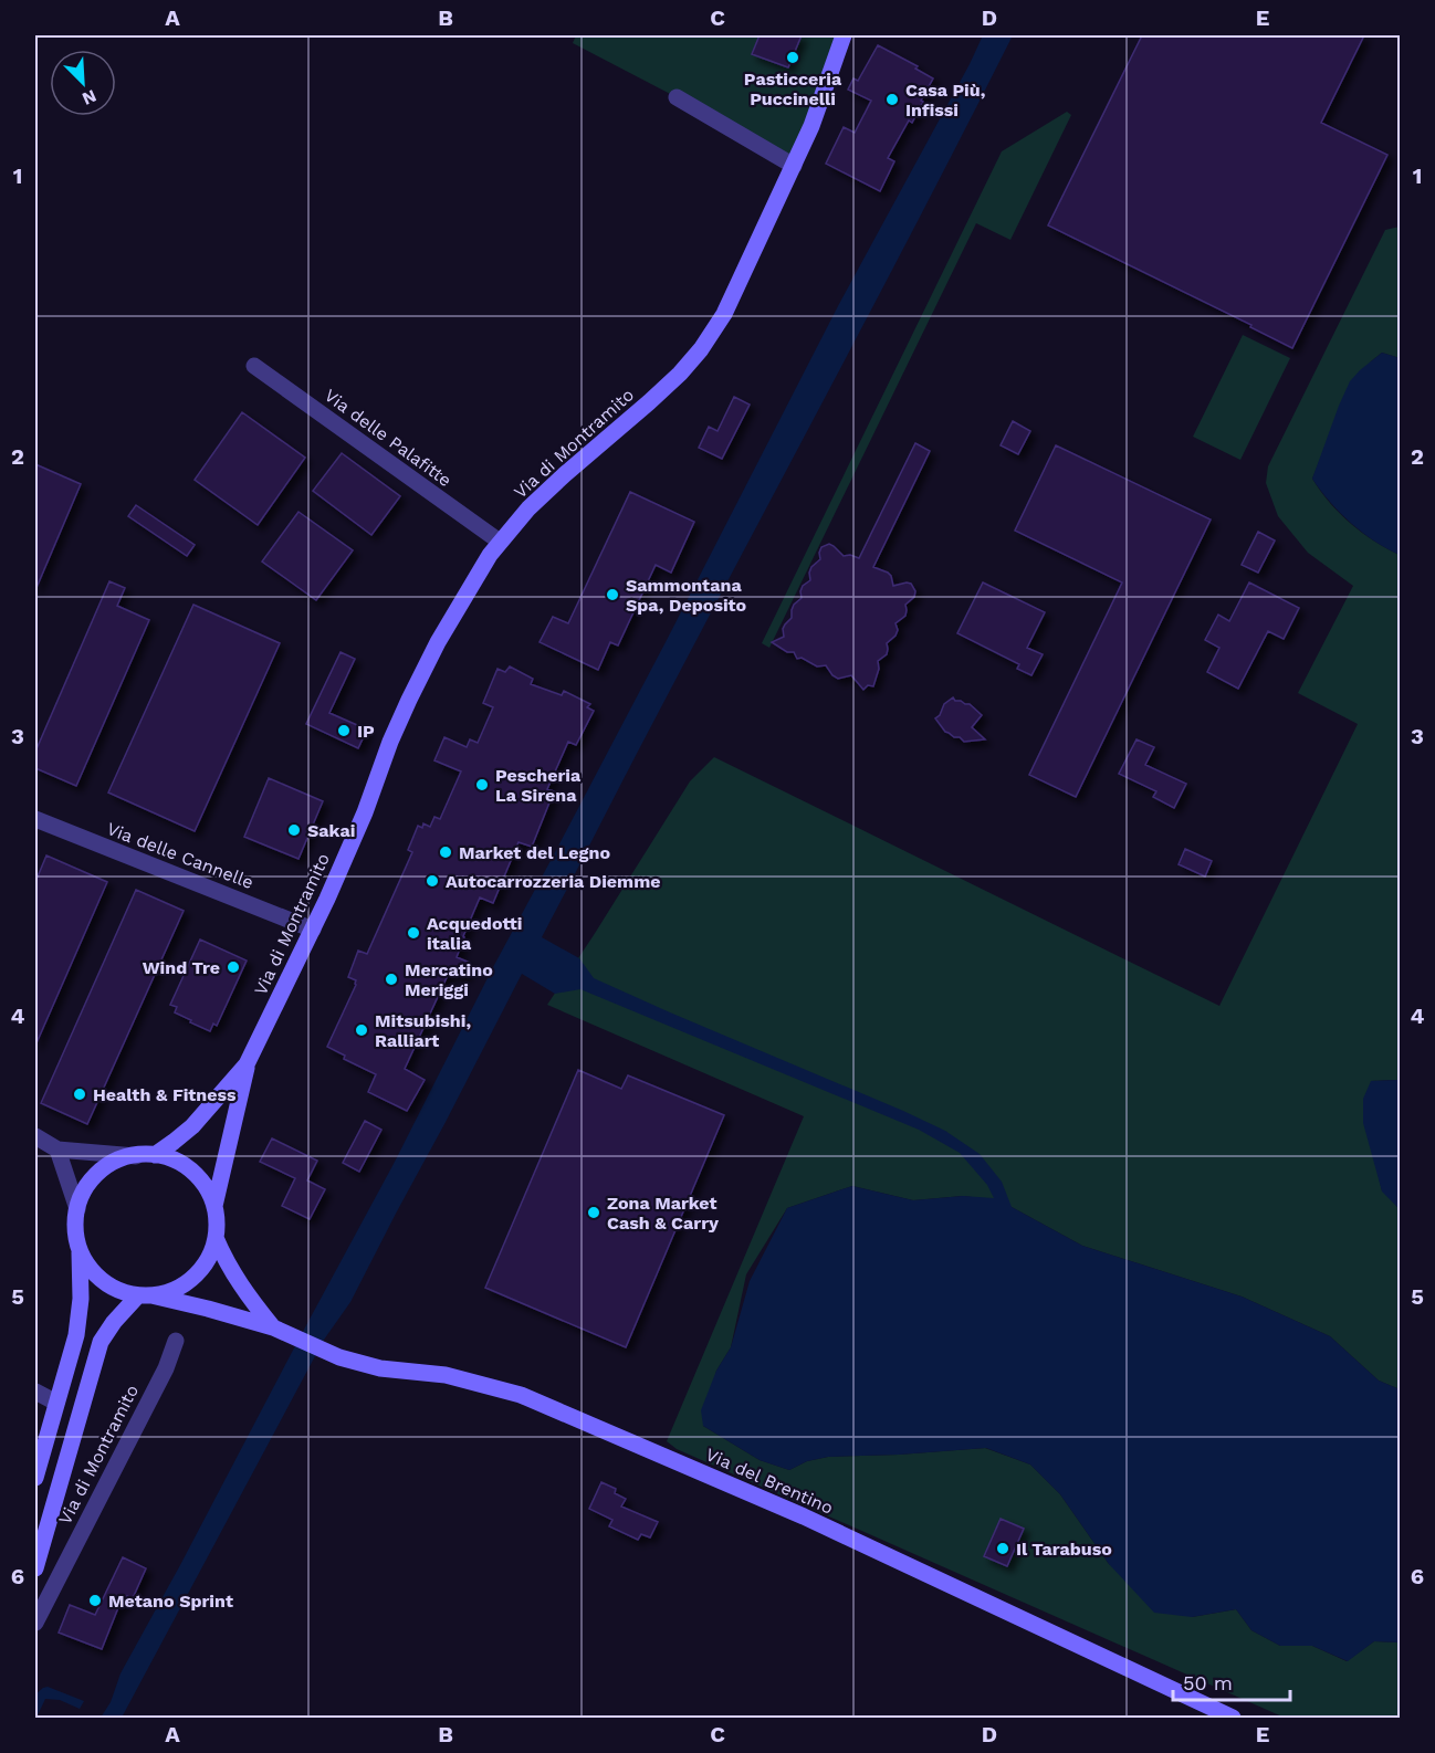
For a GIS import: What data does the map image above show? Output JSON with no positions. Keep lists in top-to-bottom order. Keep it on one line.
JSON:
{"streets":{"main road":["Via di Montramito","Via del Brentino"],"street":["Via delle Palafitte","Via delle Cannelle"]},"crossings":[["Via delle Palafitte","Via di Montramito"],["Via di Montramito","Via delle Cannelle"],["Via di Montramito","Via del Brentino"]],"places":["Pasticceria Puccinelli","Casa Più, Infissi","Sammontana Spa, Deposito","IP","Pescheria La Sirena","Sakai","Market del Legno","Autocarrozzeria Diemme","Acquedotti italia","Wind Tre","Mercatino Meriggi","Mitsubishi, Ralliart","Health & Fitness","Zona Market Cash & Carry","Il Tarabuso","Metano Sprint"],"scale_bar":"50 m","north":"bottom right","grid":{"columns":["A","B","C","D","E"],"rows":["1","2","3","4","5","6"]}}
